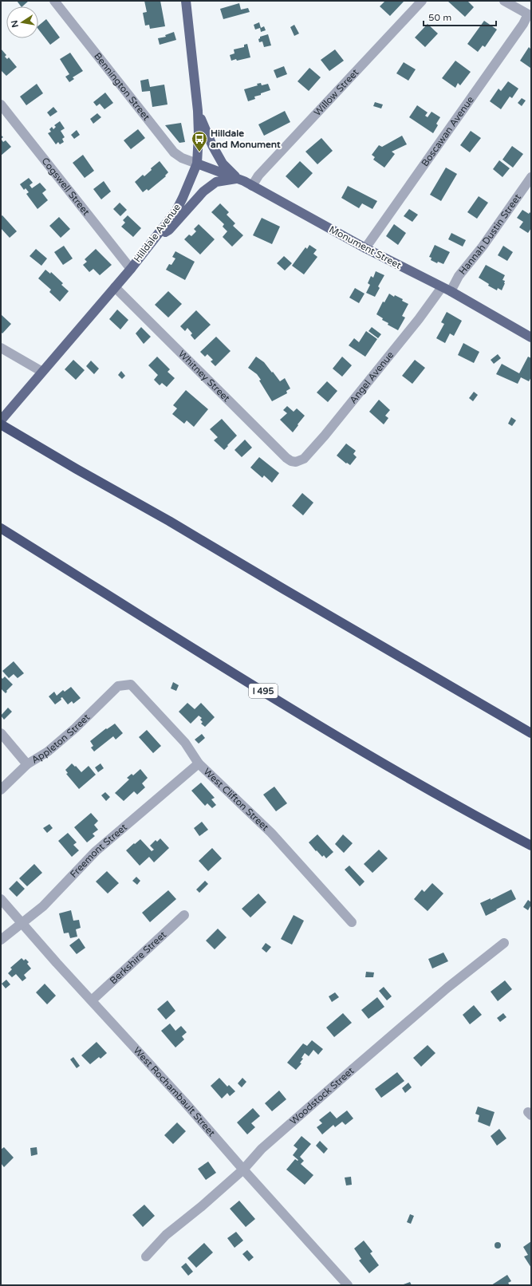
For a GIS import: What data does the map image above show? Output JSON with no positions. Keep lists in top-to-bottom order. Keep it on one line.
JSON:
{"streets":{"highway":["I 495"],"main road":["Hilldale Avenue","Monument Street"],"street":["Bennington Street","Willow Street","Boscawan Avenue","Cogswell Street","Hannah Dustin Street","Whitney Street","Angel Avenue","Appleton Street","West Clifton Street","Freemont Street","Berkshire Street","West Rochambault Street","Woodstock Street"]},"crossings":[["Bennington Street","Hilldale Avenue"],["Bennington Street","Monument Street"],["Willow Street","Monument Street"],["Boscawan Avenue","Monument Street"],["Cogswell Street","Hilldale Avenue"],["Hilldale Avenue","Monument Street"],["Hilldale Avenue","Whitney Street"],["Hannah Dustin Street","Monument Street"],["Hannah Dustin Street","Angel Avenue"],["Monument Street","Angel Avenue"],["Whitney Street","Angel Avenue"],["Appleton Street","West Clifton Street"],["West Clifton Street","Freemont Street"],["Freemont Street","West Rochambault Street"],["Berkshire Street","West Rochambault Street"],["West Rochambault Street","Woodstock Street"]],"places":{"bus stop":["Hilldale and Monument"]},"scale_bar":"50 m","north":"left"}
